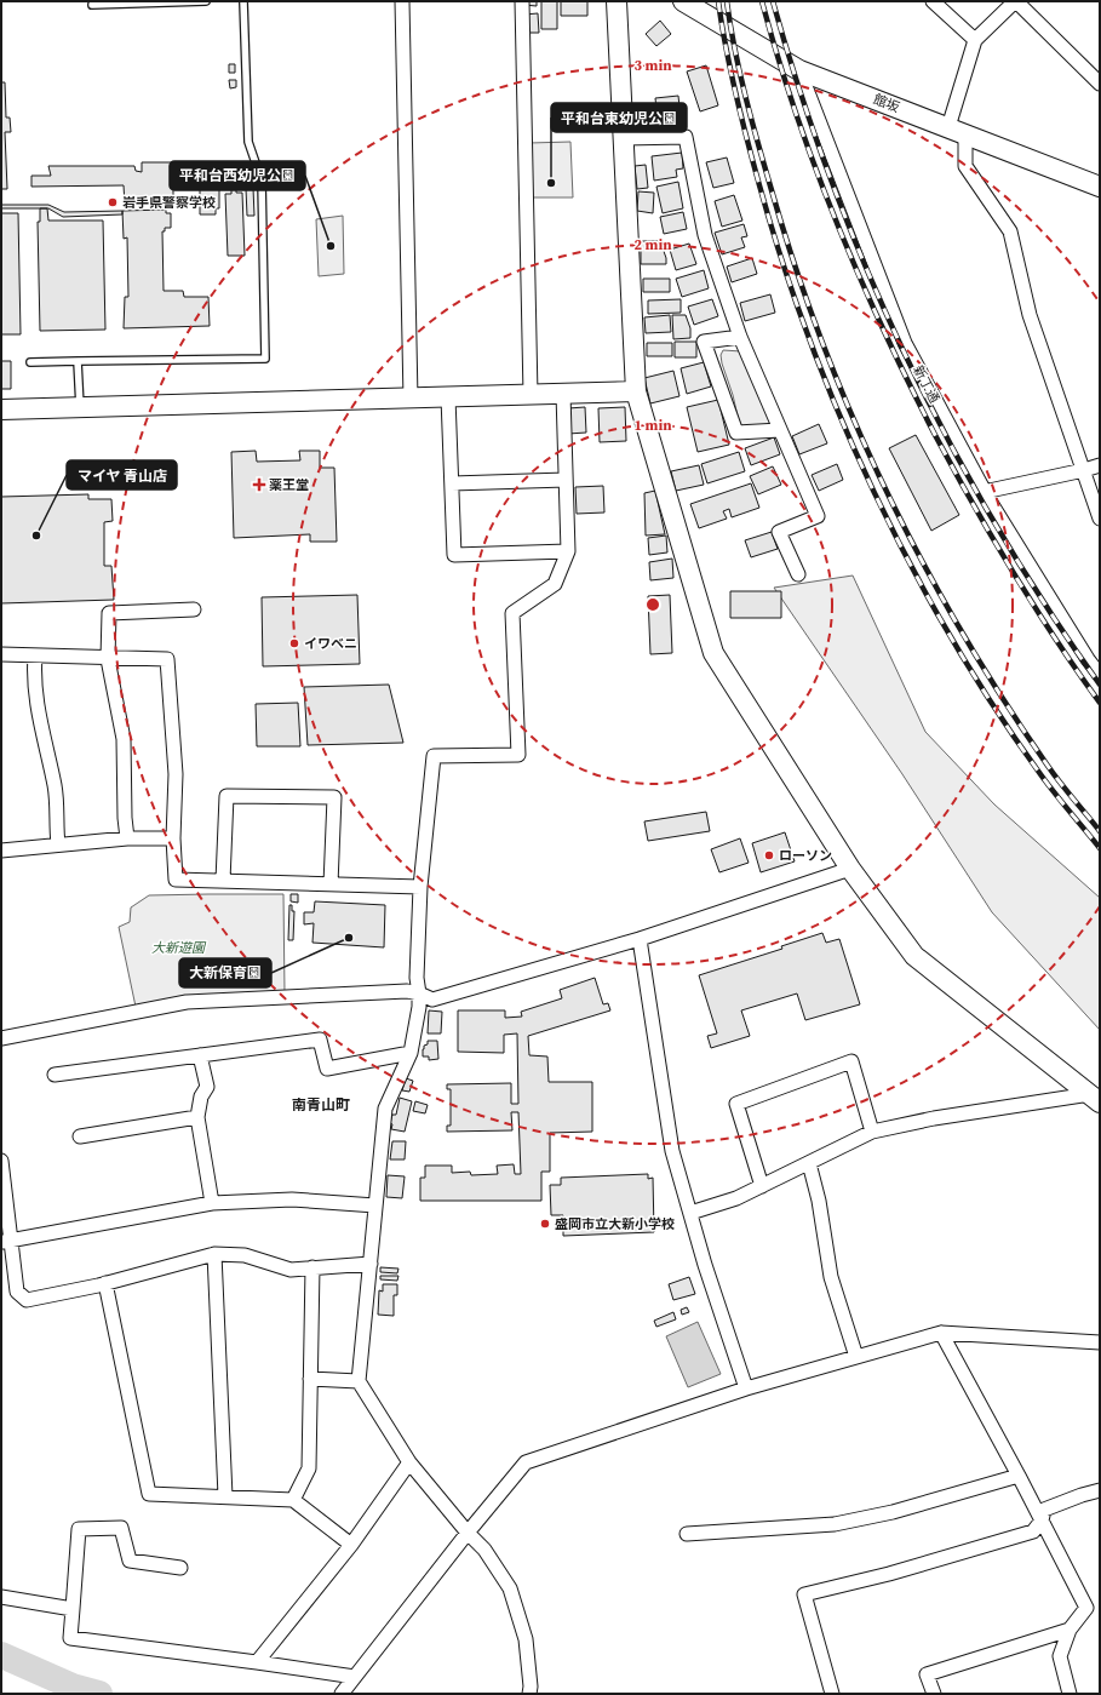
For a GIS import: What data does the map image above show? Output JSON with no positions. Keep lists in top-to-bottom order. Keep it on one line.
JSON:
{"streets":{"street":["館坂","新丁通"]},"crossings":[["館坂","新丁通"]],"districts":["南青山町"],"parks":["大新遊園"],"places":{"other":["平和台東幼児公園","岩手県警察学校","平和台西幼児公園","マイヤ 青山店","イワベニ","ローソン","大新保育園","盛岡市立大新小学校"],"health":["薬王堂"]},"rings":["3 min","2 min","1 min"]}
